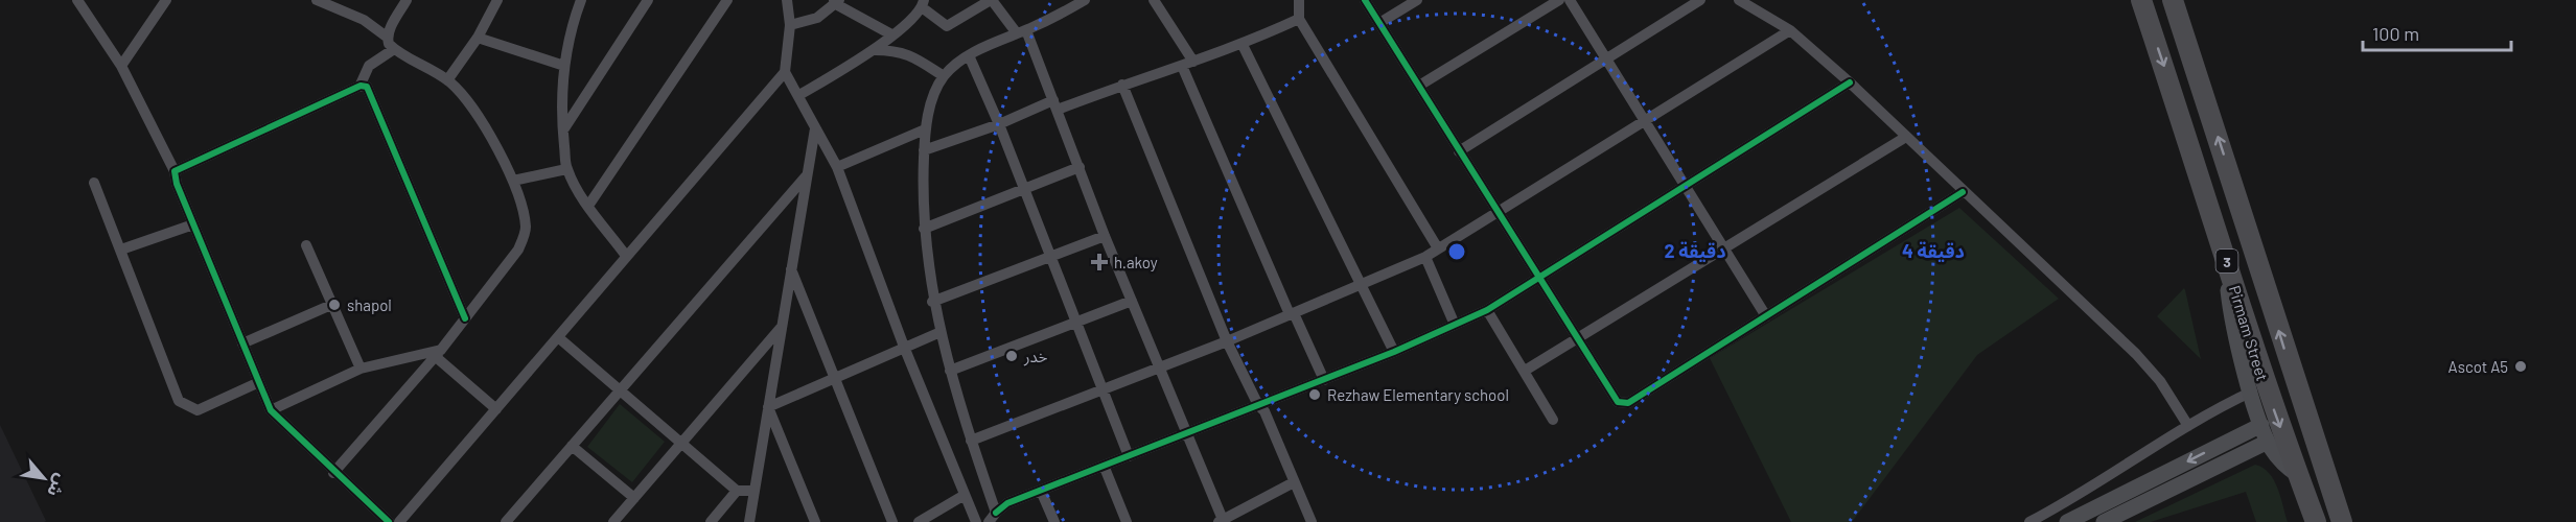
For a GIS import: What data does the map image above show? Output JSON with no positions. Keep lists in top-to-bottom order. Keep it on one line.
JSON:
{"streets":{"highway":["3","Pirmam Street"]},"places":{"health":["h.akoy"],"other":["shapol","خدر","Ascot A5","Rezhaw Elementary school"]},"scale_bar":"100 m","north":"bottom right","rings":["2 دقيقة","4 دقيقة"]}
